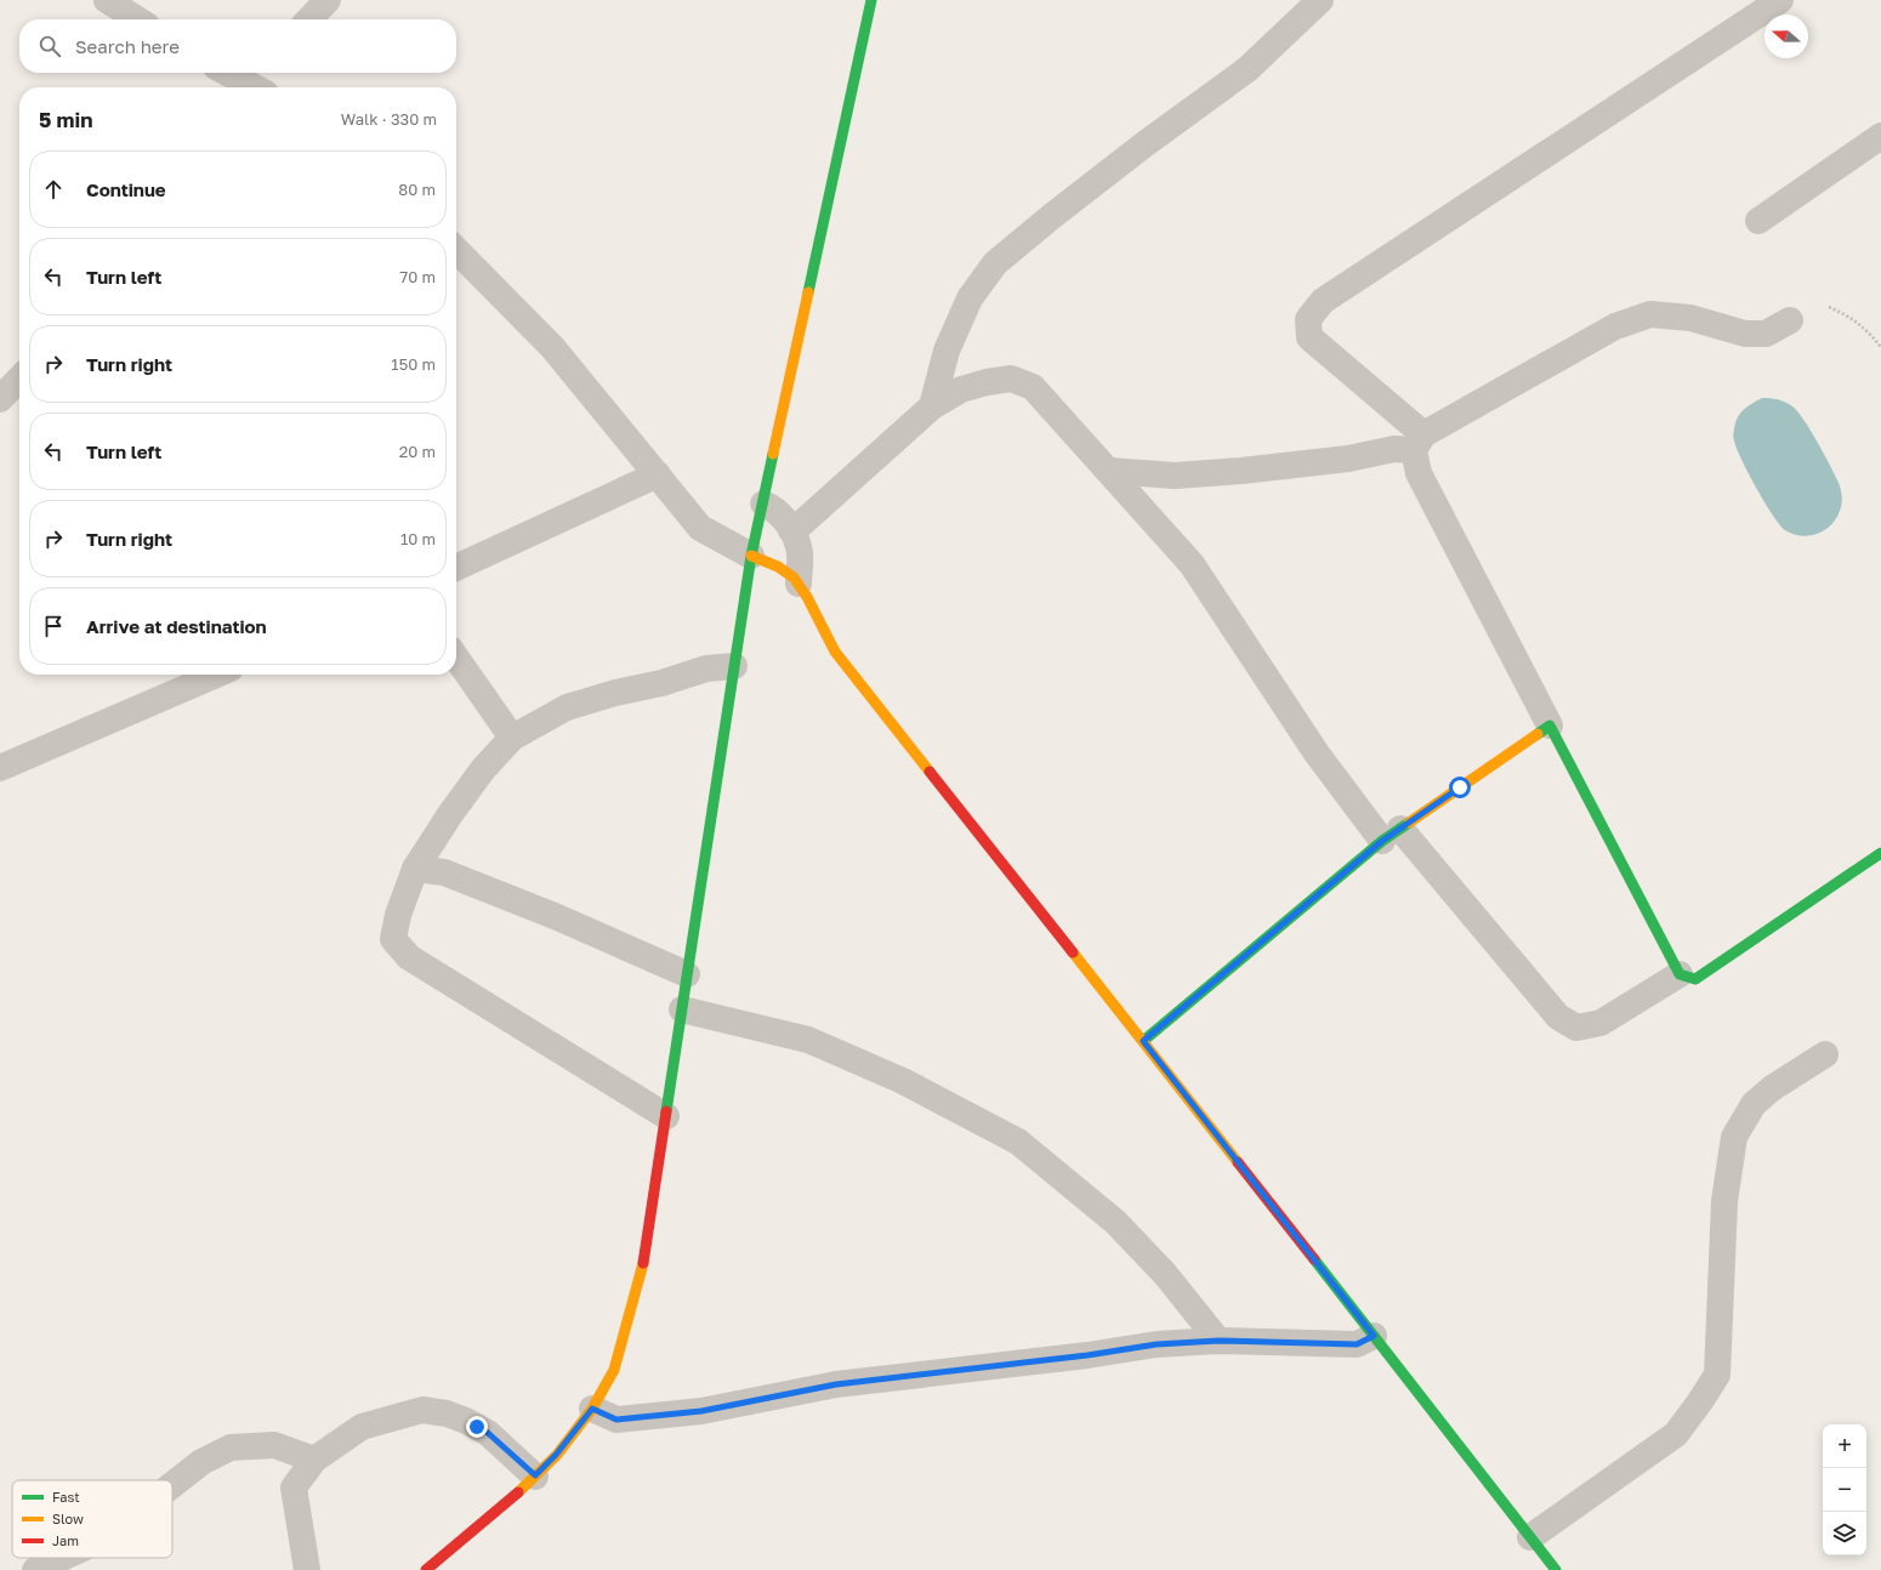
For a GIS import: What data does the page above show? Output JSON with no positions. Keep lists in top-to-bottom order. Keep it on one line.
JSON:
{"legend":["Fast","Slow","Jam"],"north":"left","page":{"search":"Search here","heading":["5 min","Walk · 330 m"],"list":[["Continue","80 m"],["Turn left","70 m"],["Turn right","150 m"],["Turn left","20 m"],["Turn right","10 m"],"Arrive at destination"],"map_buttons":["+","−"]}}
